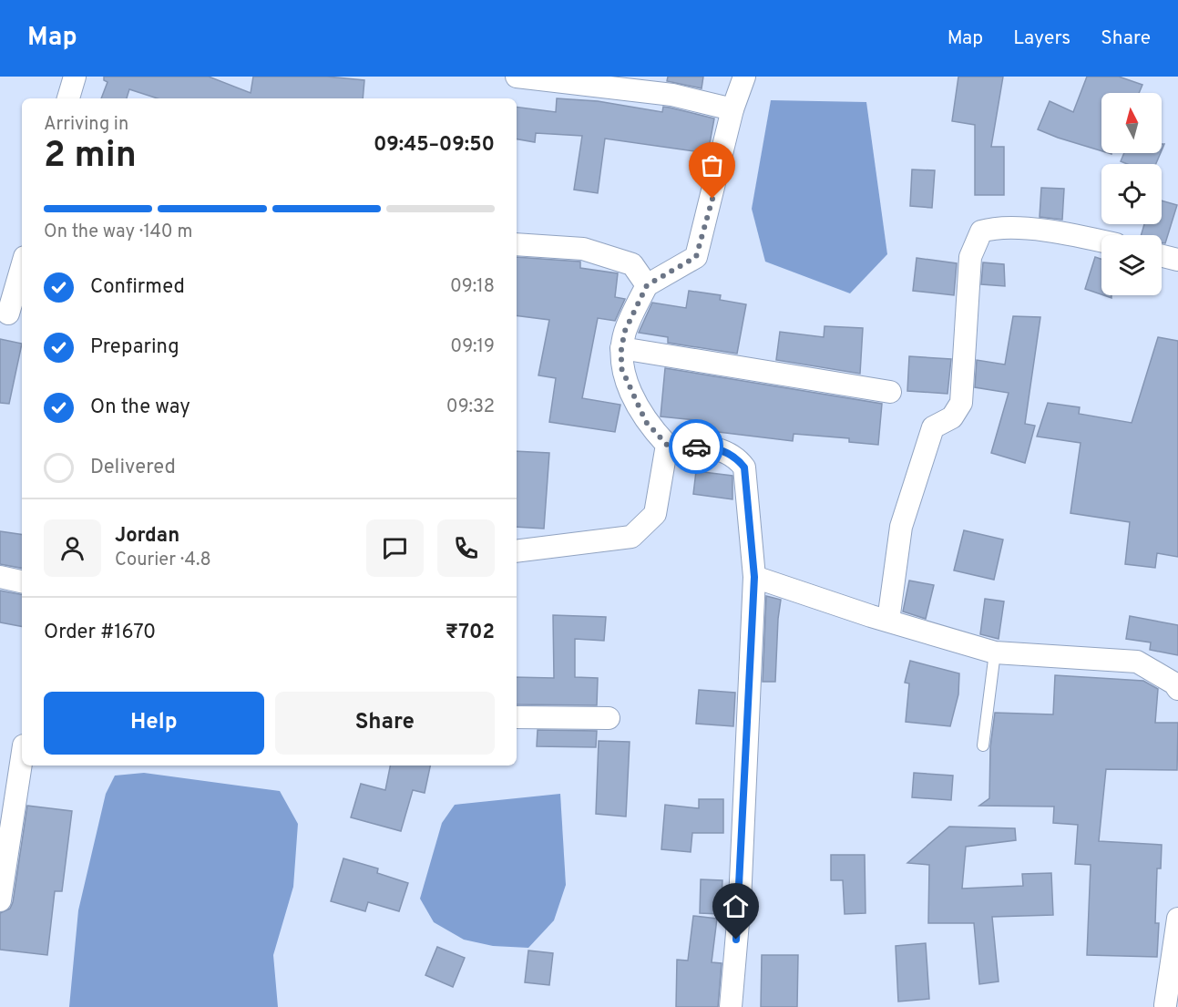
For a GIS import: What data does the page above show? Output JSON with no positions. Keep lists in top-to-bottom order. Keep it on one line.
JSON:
{"north":"top","page":{"header":"Map","nav":["Map","Layers","Share"],"heading":["2 min","Arriving in","09:45–09:50"],"panel":["Jordan","Courier · 4.8","Order #1670","₹702"],"bar":"On the way · 140 m","list":[["Confirmed","09:18"],["Preparing","09:19"],["On the way","09:32"],"Delivered"],"buttons":["Help","Share"]}}
